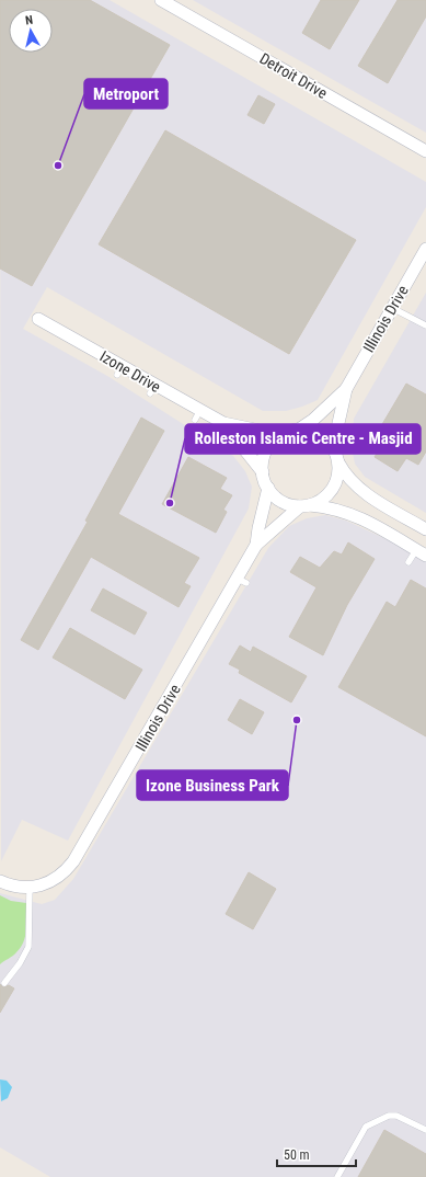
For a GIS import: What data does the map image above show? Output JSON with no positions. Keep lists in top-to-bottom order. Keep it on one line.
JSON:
{"streets":{"street":["Detroit Drive","Illinois Drive","Izone Drive"]},"crossings":[["Illinois Drive","Izone Drive"]],"places":["Metroport","Rolleston Islamic Centre - Masjid","Izone Business Park"],"scale_bar":"50 m","north":"top"}
